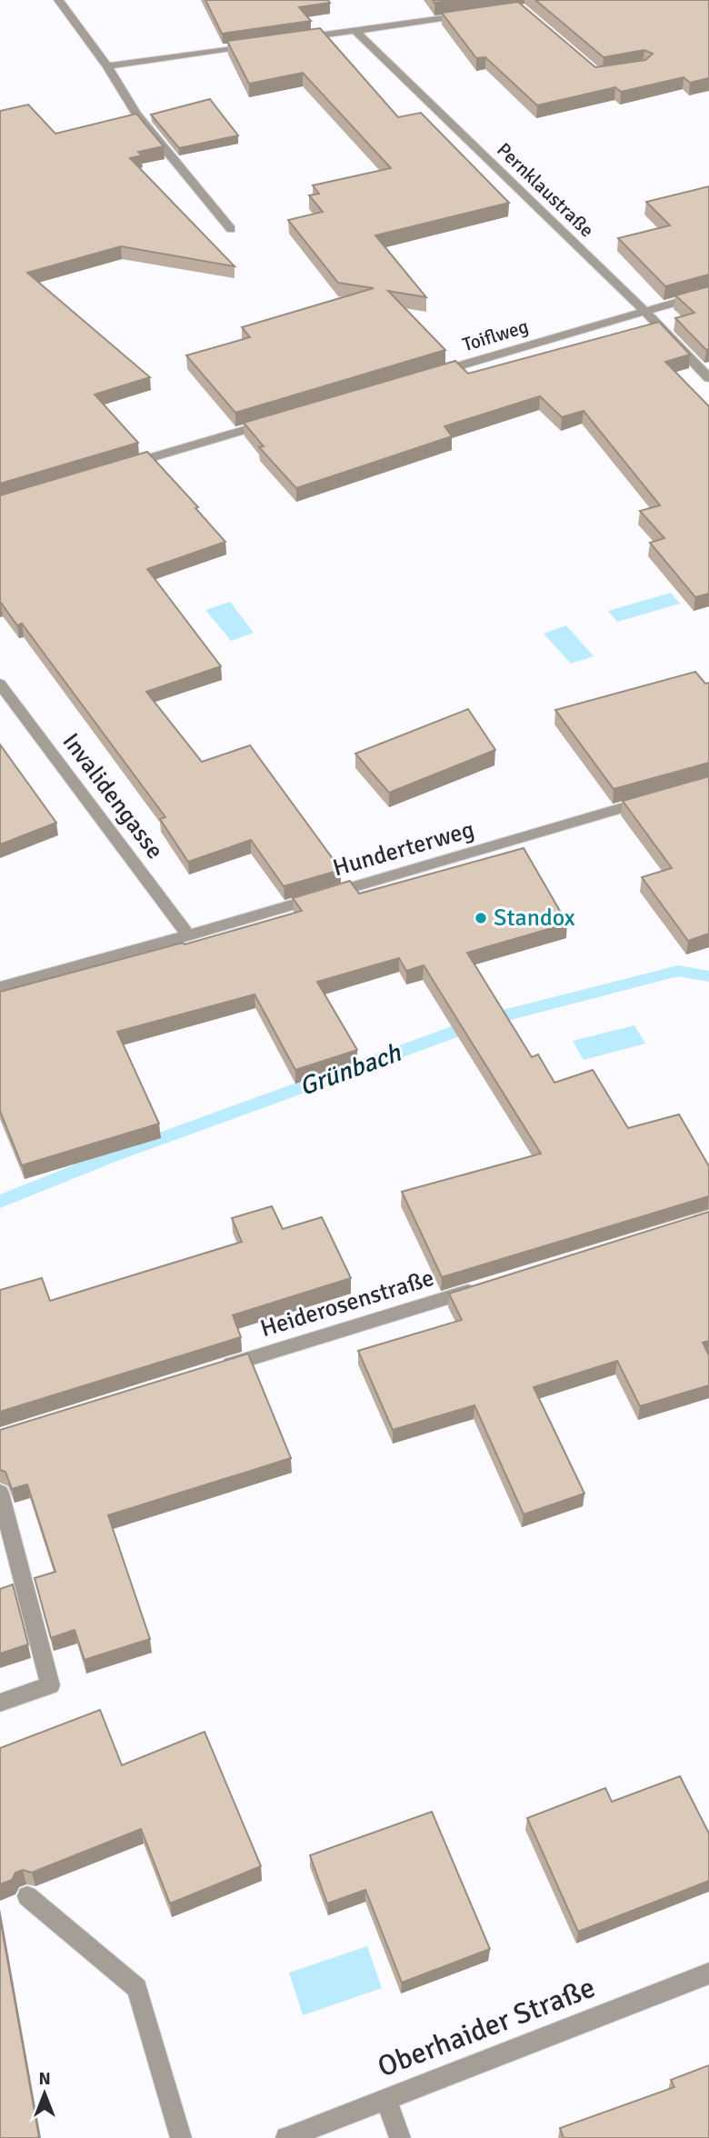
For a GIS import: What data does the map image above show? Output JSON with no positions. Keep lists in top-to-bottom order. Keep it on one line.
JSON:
{"streets":{"street":["Pernklaustraße","Toiflweg","Invalidengasse","Hunderterweg","Heiderosenstraße","Oberhaider Straße"]},"crossings":[["Pernklaustraße","Toiflweg"],["Invalidengasse","Hunderterweg"]],"water":["Grünbach"],"places":["Standox"],"north":"top"}
